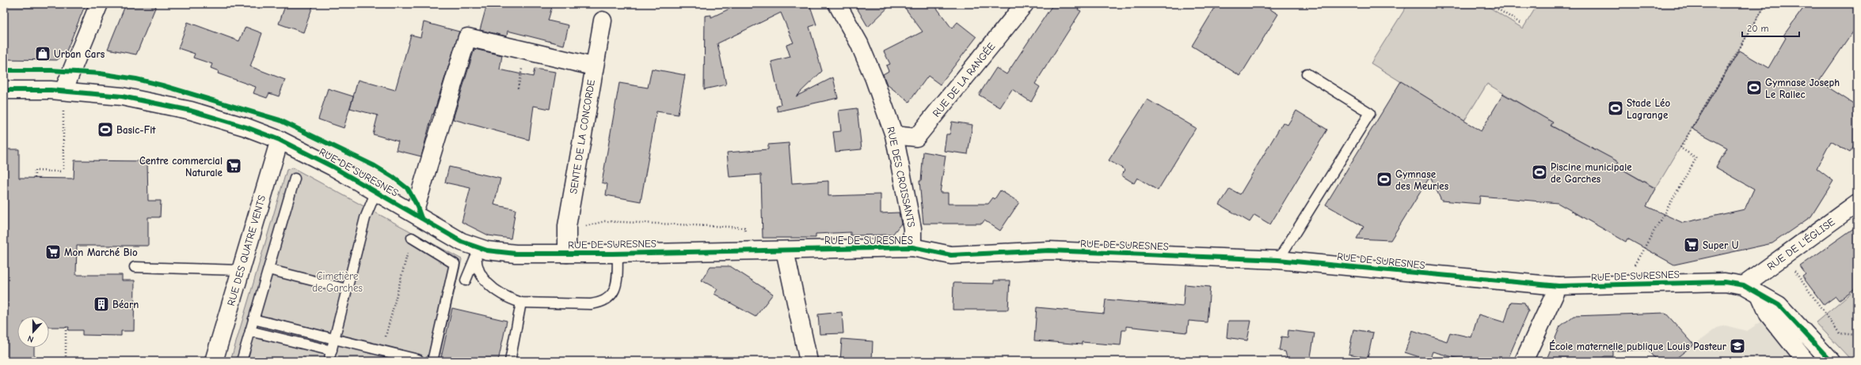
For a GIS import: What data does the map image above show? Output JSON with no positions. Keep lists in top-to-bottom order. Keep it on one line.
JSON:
{"streets":{"street":["RUE DE LA RANGÉE","SENTE DE LA CONCORDE","RUE DE SURESNES","RUE DES CROISSANTS","RUE DE L'ÉGLISE","RUE DES QUATRE VENTS"]},"crossings":[["RUE DE LA RANGÉE","RUE DES CROISSANTS"],["SENTE DE LA CONCORDE","RUE DE SURESNES"],["RUE DE SURESNES","RUE DES CROISSANTS"],["RUE DE SURESNES","RUE DE L'ÉGLISE"],["RUE DE SURESNES","RUE DES QUATRE VENTS"]],"parks":["Cimetière de Garches"],"places":{"shop":["Urban Cars"],"sports":["Gymnase Joseph Le Rallec","Stade Léo Lagrange","Basic-Fit","Piscine municipale de Garches","Gymnase des Meuries"],"supermarket":["Centre commercial Naturale","Super U","Mon Marché Bio"],"building":["Béarn"],"school or university":["École maternelle publique Louis Pasteur"]},"scale_bar":"20 m","north":"bottom"}
